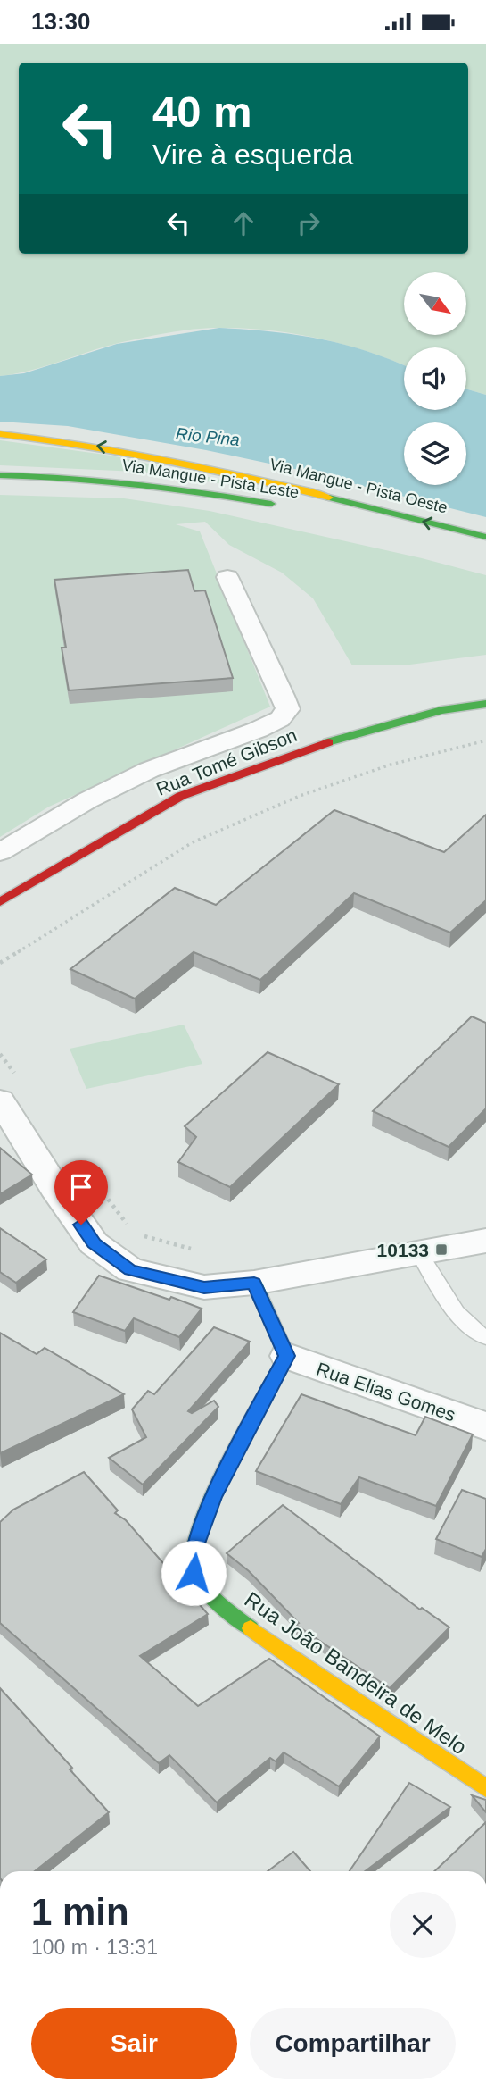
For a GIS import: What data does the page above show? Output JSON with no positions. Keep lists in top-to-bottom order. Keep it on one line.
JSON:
{"streets":{"street":["Via Mangue - Pista Leste","Via Mangue - Pista Oeste","Rua Tomé Gibson","Rua Elias Gomes","Rua João Bandeira de Melo"]},"crossings":[["Rua Elias Gomes","Rua João Bandeira de Melo"]],"one_way":["Via Mangue - Pista Oeste"],"water":["Rio Pina"],"places":{"transit":["10133"]},"north":"bottom right","page":{"status":"13:30","turn":["40 m","Vire à esquerda"],"heading":["1 min","100 m · 13:31"],"buttons":["Sair","Compartilhar"]}}
